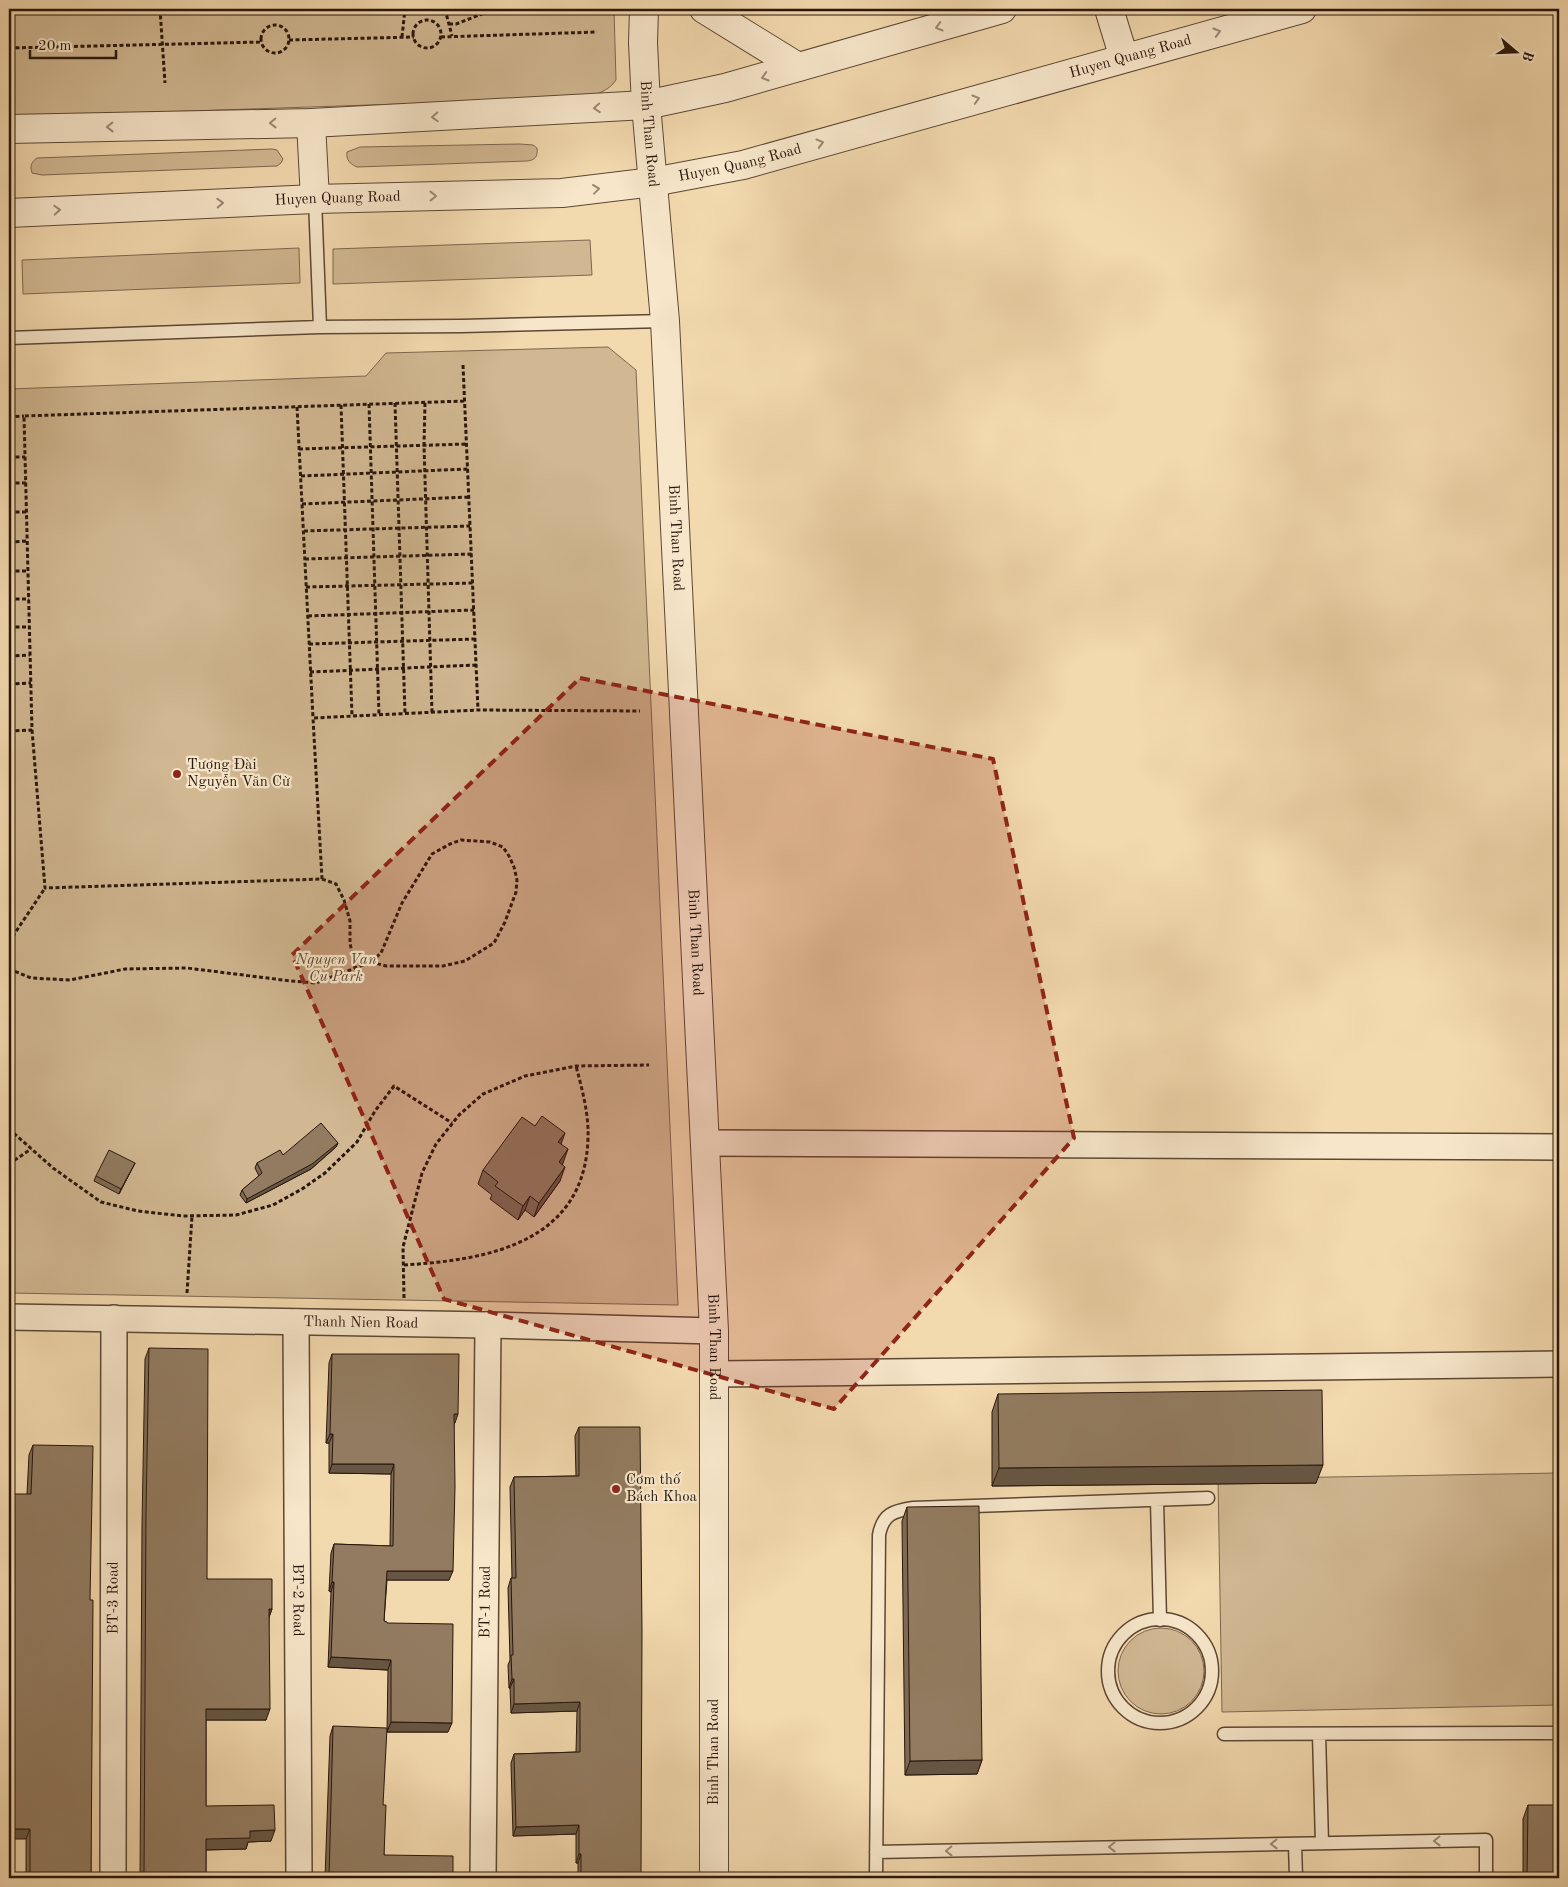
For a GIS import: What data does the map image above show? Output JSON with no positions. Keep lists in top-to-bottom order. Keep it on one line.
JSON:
{"streets":{"street":["Huyen Quang Road","Binh Than Road","Thanh Nien Road","BT-3 Road","BT-2 Road","BT-1 Road"]},"crossings":[["Huyen Quang Road","Binh Than Road"],["Binh Than Road","Thanh Nien Road"],["Thanh Nien Road","BT-3 Road"],["Thanh Nien Road","BT-2 Road"],["Thanh Nien Road","BT-1 Road"]],"parks":["Nguyen Van Cu Park"],"places":["Tượng Đài Nguyễn Văn Cừ","Cơm thố Bách Khoa"],"scale_bar":"20 m","north":"right"}
